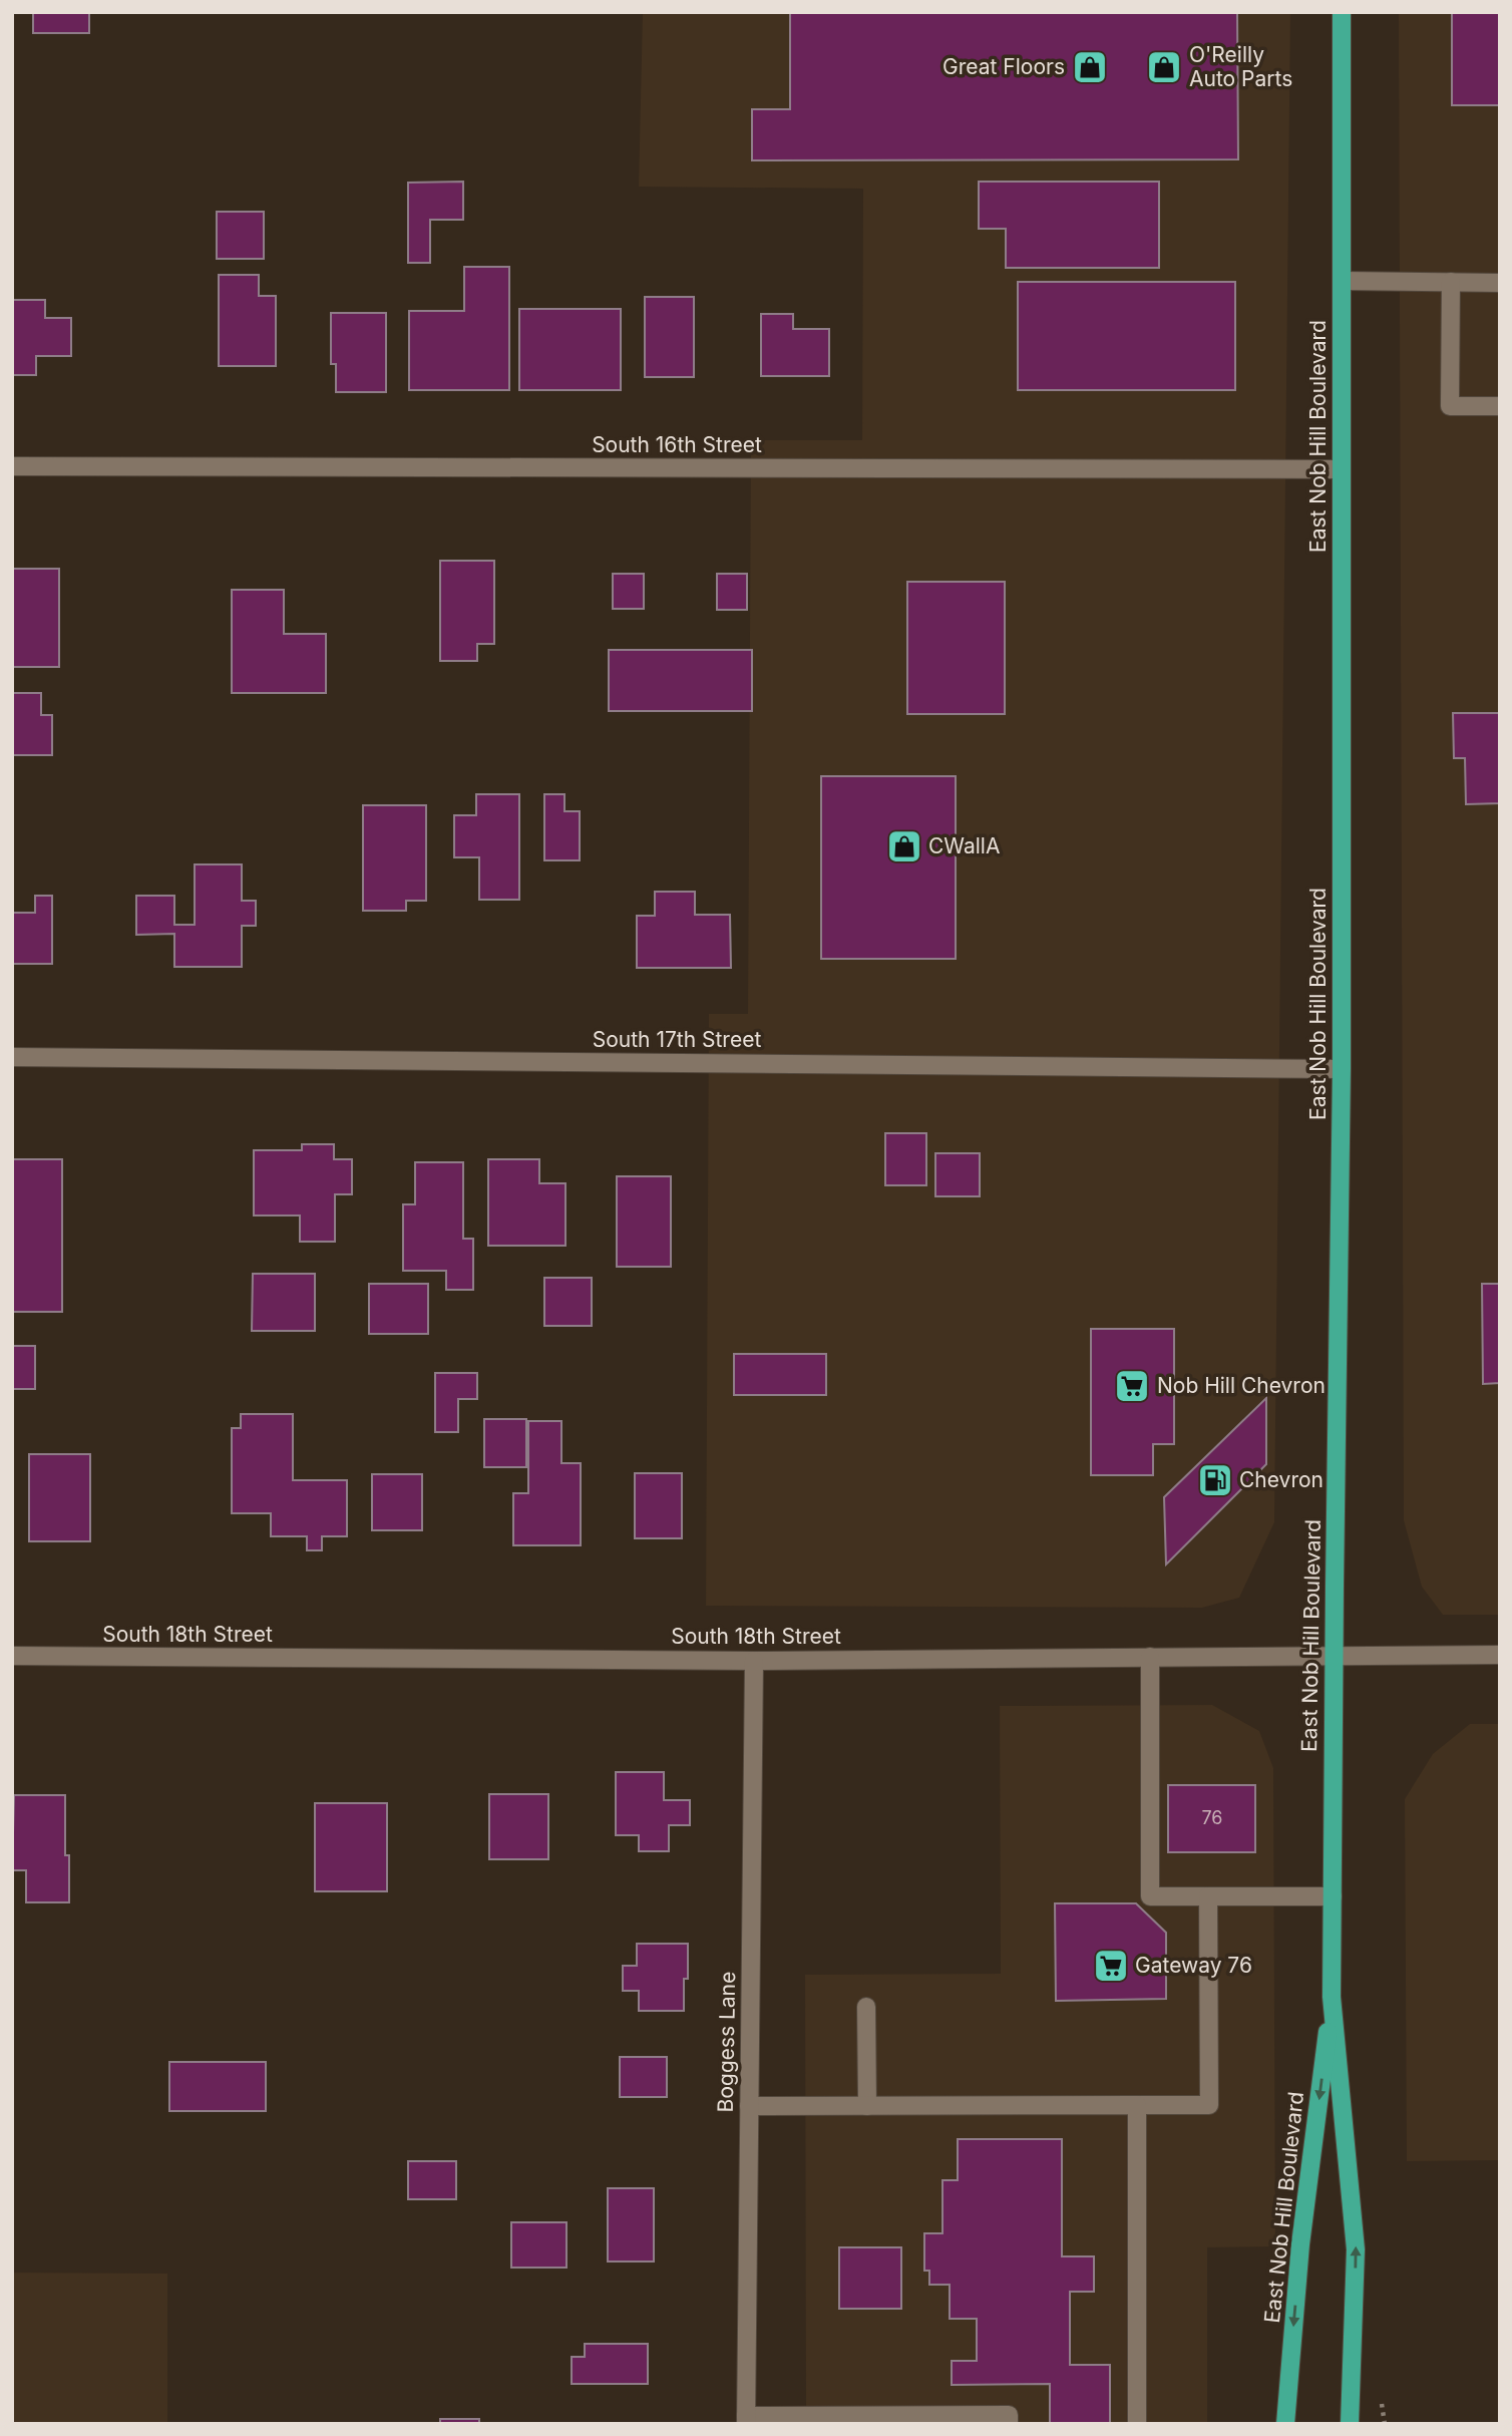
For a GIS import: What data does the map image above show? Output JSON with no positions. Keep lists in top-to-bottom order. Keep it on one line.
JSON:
{"streets":{"main road":["East Nob Hill Boulevard"],"street":["South 16th Street","South 17th Street","South 18th Street","Boggess Lane"]},"crossings":[["East Nob Hill Boulevard","South 16th Street"],["East Nob Hill Boulevard","South 17th Street"],["East Nob Hill Boulevard","South 18th Street"],["South 18th Street","Boggess Lane"]],"places":{"shop":["Great Floors","O'Reilly Auto Parts","CWallA"],"supermarket":["Nob Hill Chevron","Gateway 76"],"fuel station":["Chevron"]},"house_numbers":["76"]}
